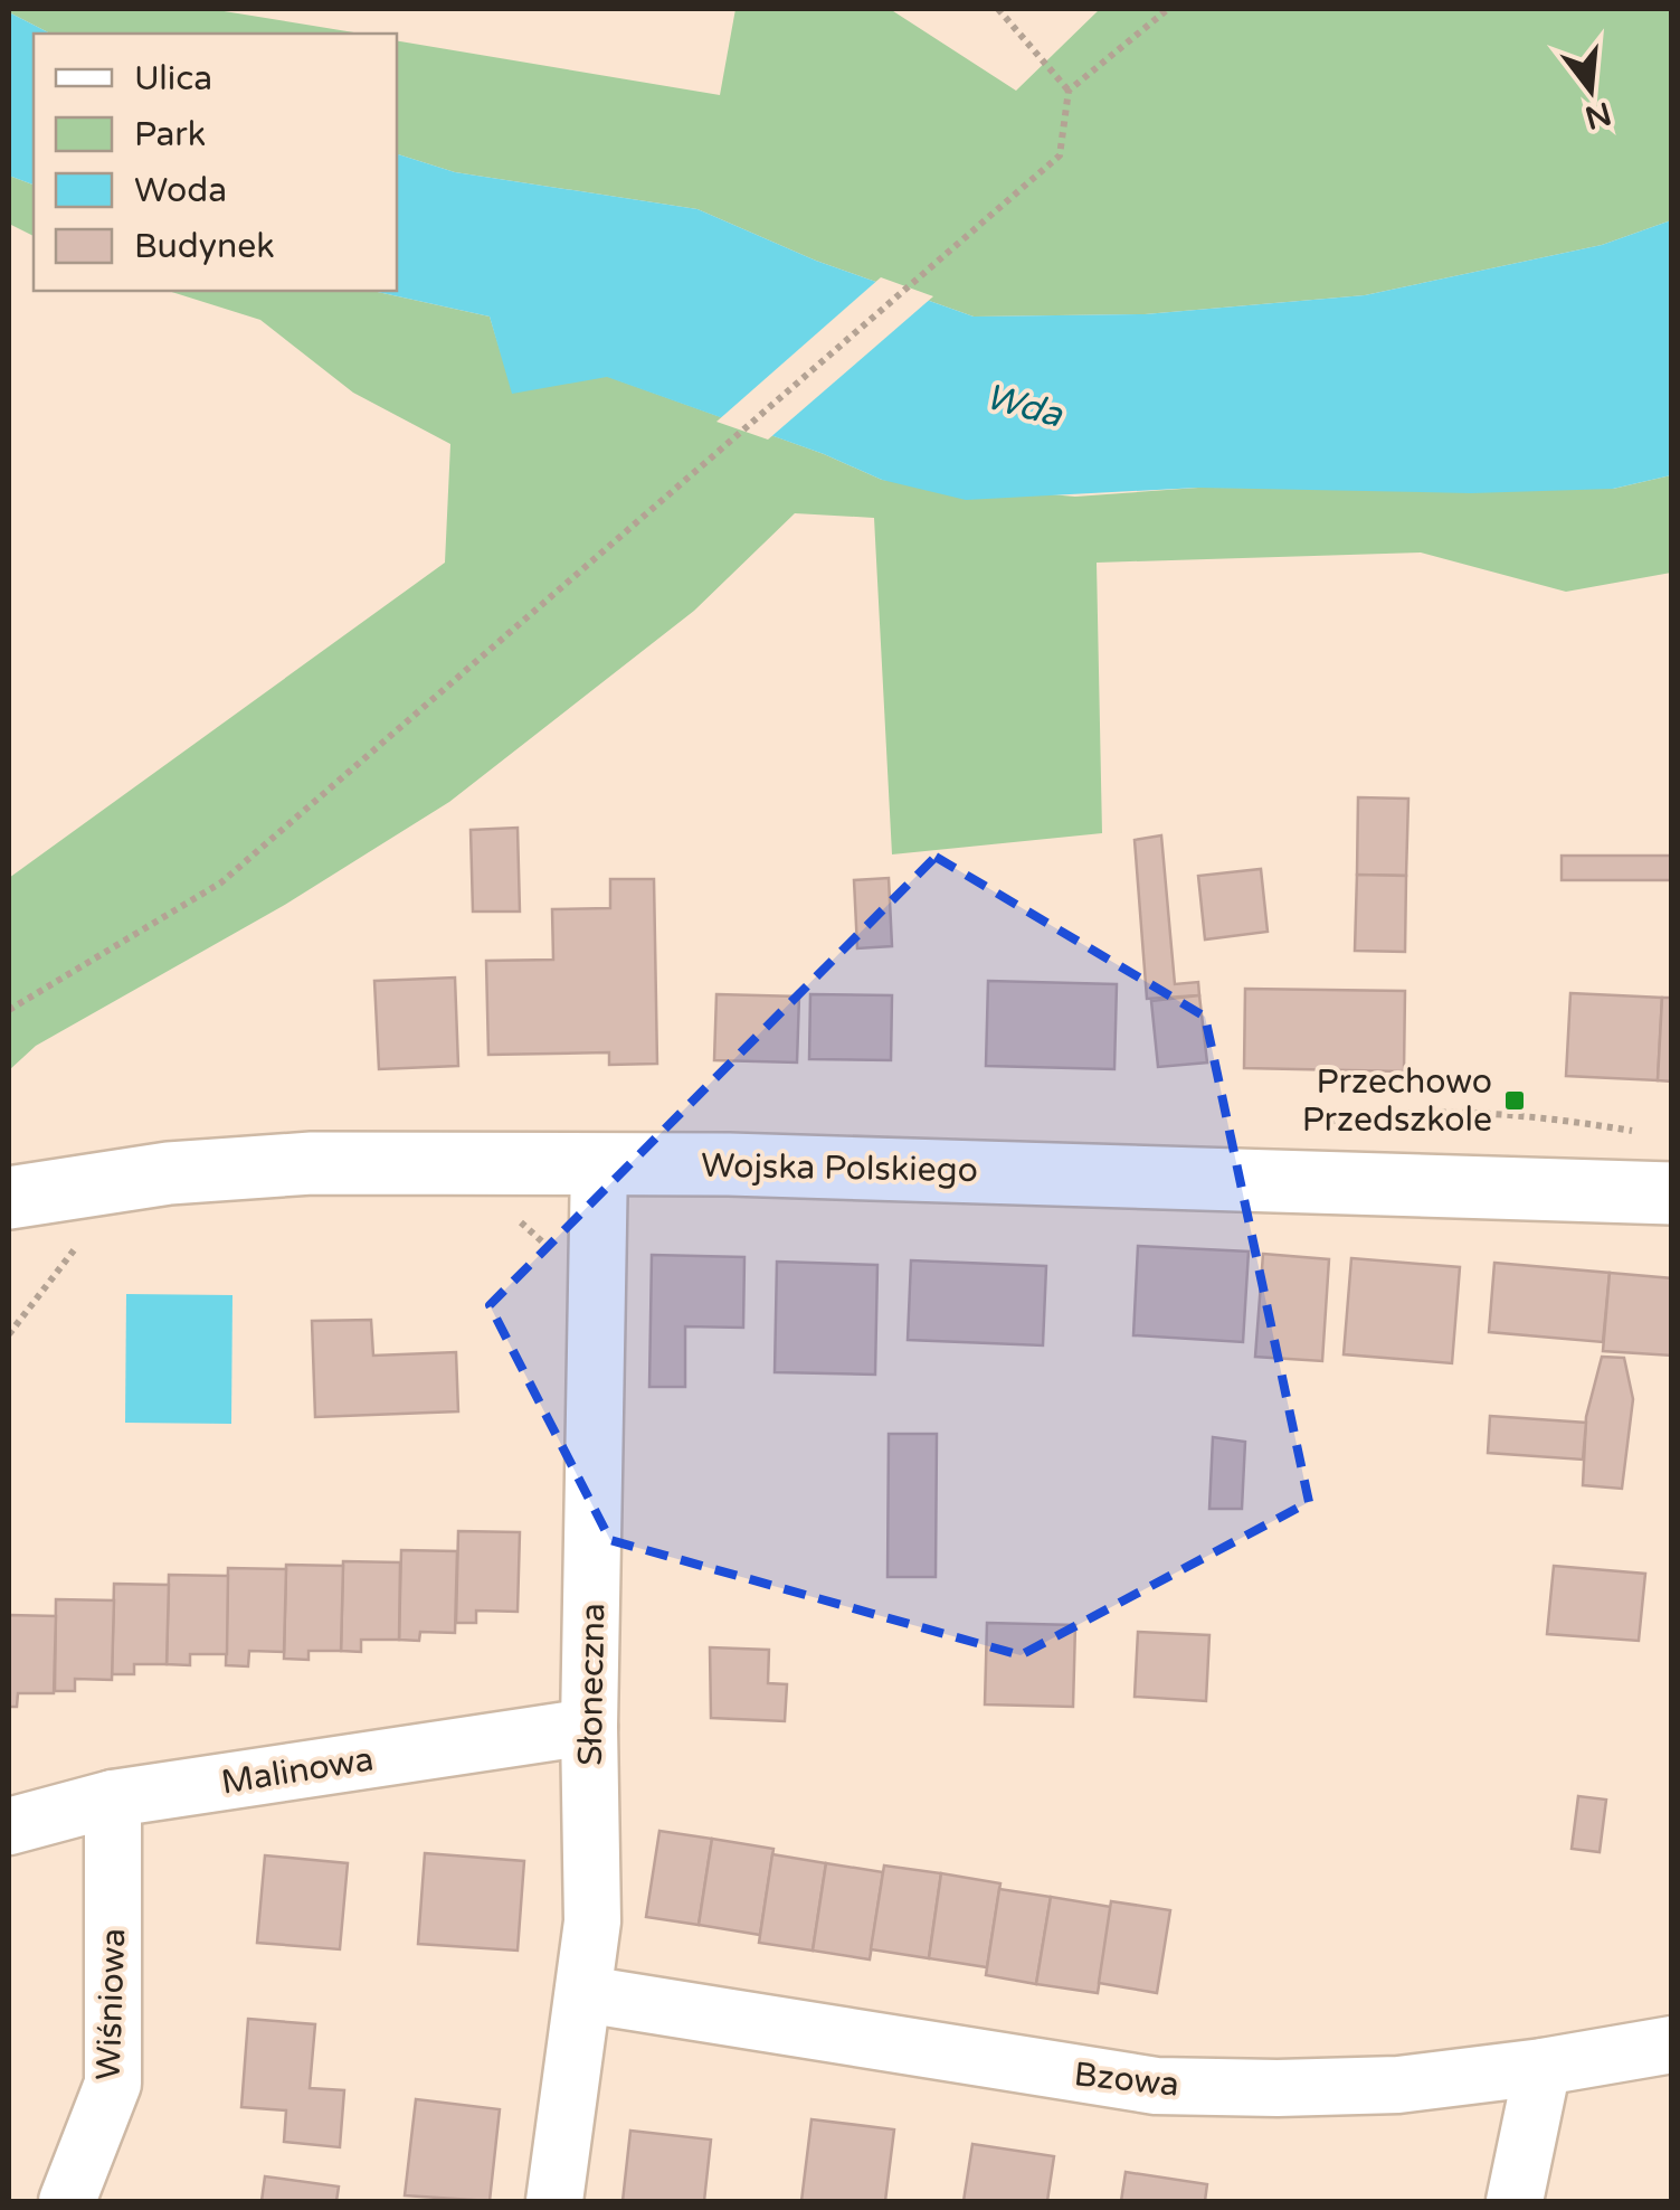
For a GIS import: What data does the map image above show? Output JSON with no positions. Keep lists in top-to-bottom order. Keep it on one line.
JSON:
{"streets":{"street":["Wojska Polskiego","Słoneczna","Malinowa","Wiśniowa","Bzowa"]},"crossings":[["Wojska Polskiego","Słoneczna"],["Słoneczna","Malinowa"],["Słoneczna","Bzowa"],["Malinowa","Wiśniowa"]],"water":["Wda"],"places":{"transit":["Przechowo Przedszkole"]},"legend":["Ulica","Park","Woda","Budynek"],"north":"bottom"}
